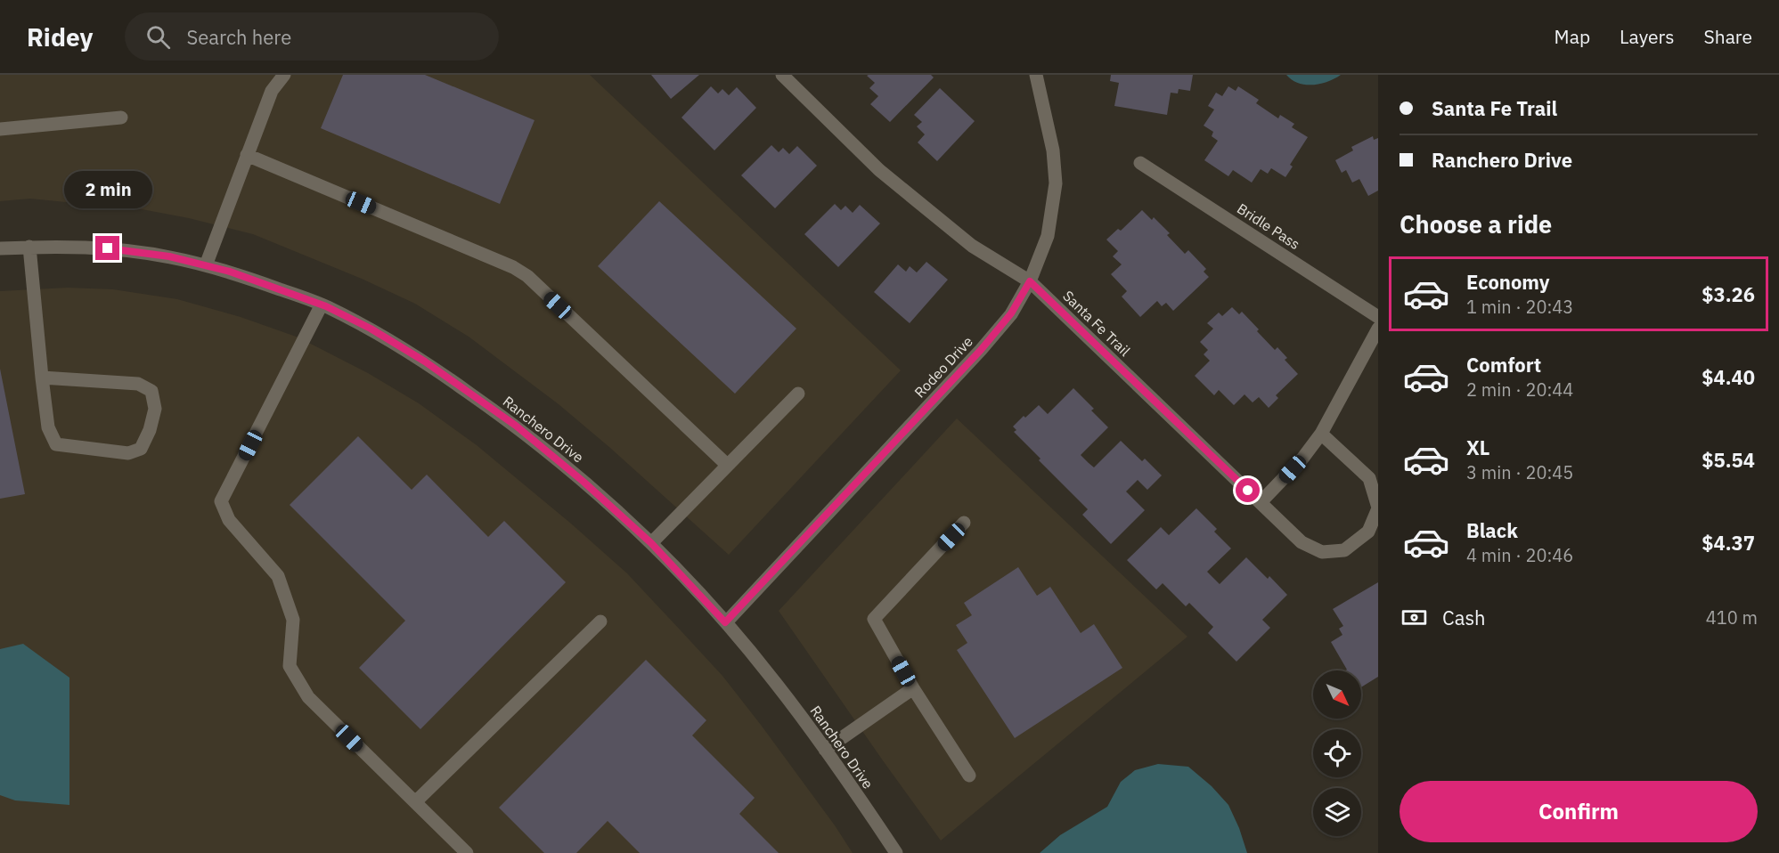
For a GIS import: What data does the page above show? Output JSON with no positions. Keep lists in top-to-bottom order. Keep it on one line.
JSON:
{"streets":{"street":["Bridle Pass","Santa Fe Trail","Rodeo Drive","Ranchero Drive"]},"crossings":[["Santa Fe Trail","Rodeo Drive"],["Rodeo Drive","Ranchero Drive"]],"north":"bottom right","page":{"header":"Ridey","search":"Search here","nav":["Map","Layers","Share"],"banner":["Santa Fe Trail","Ranchero Drive"],"bubble":"2 min","heading":"Choose a ride","list":[{"name":"Economy","note":"1 min · 20:43","value":"$3.26"},{"name":"Comfort","note":"2 min · 20:44","value":"$4.40"},{"name":"XL","note":"3 min · 20:45","value":"$5.54"},{"name":"Black","note":"4 min · 20:46","value":"$4.37"}],"pay":["Cash","410 m"],"buttons":"Confirm"}}
